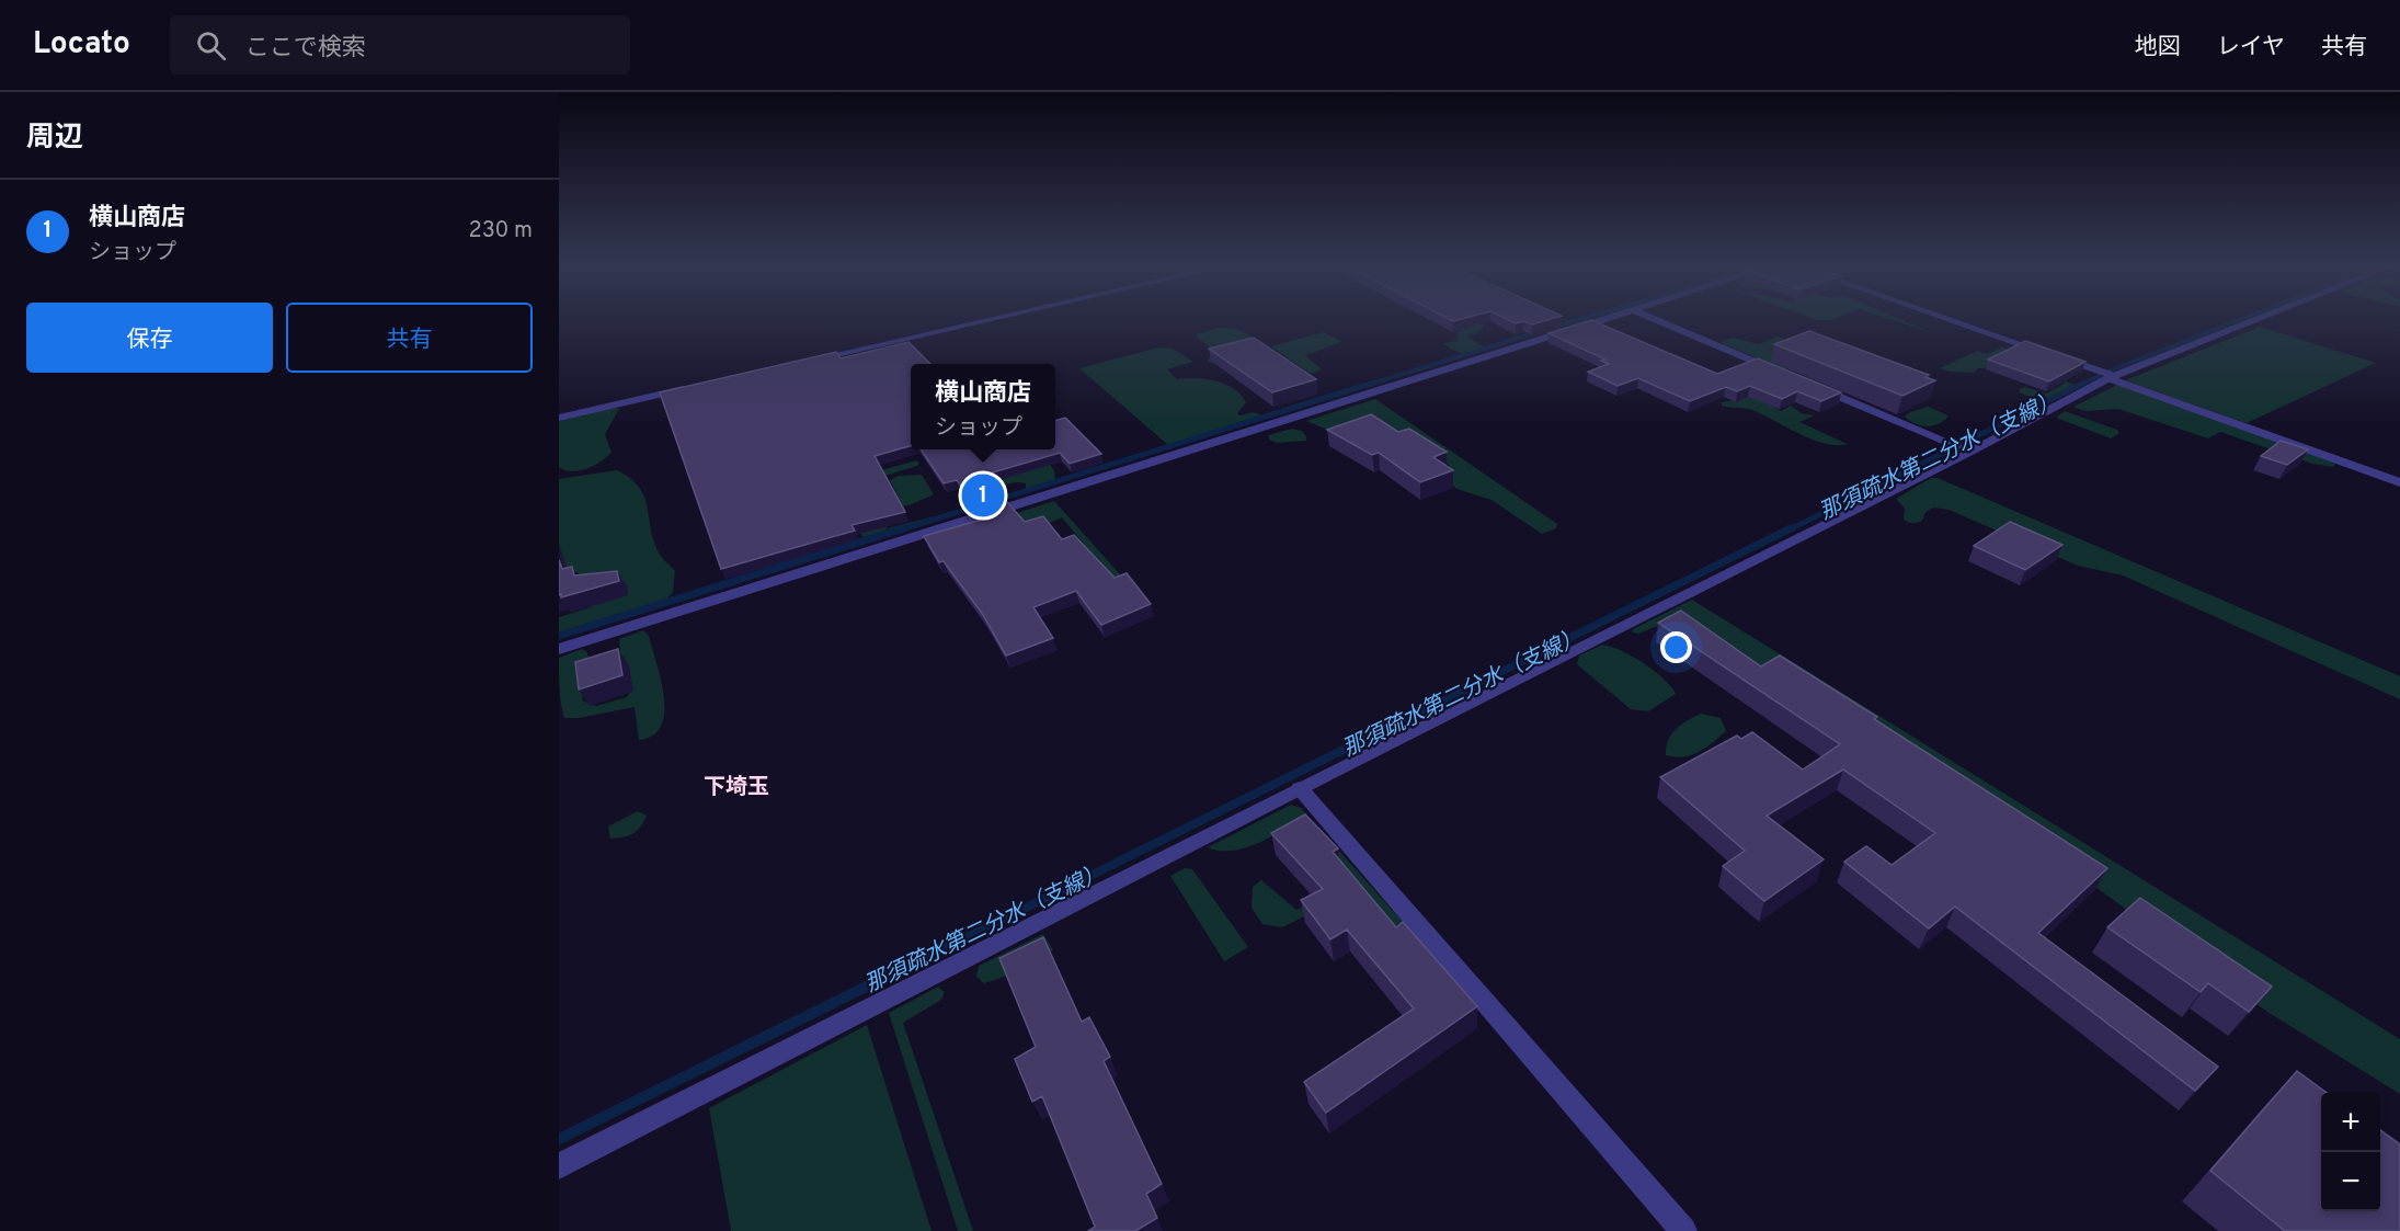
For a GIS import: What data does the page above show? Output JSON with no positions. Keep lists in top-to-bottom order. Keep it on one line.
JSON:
{"districts":["下埼玉"],"water":["那須疏水第二分水（支線）"],"page":{"header":"Locato","search":"ここで検索","nav":["地図","レイヤ","共有"],"heading":"周辺","list":[{"mark":"1","name":"横山商店","note":"ショップ","value":"230 m"}],"buttons":["保存","共有"],"popup":["横山商店","ショップ"],"pins":"1","map_buttons":["+","−"]}}
